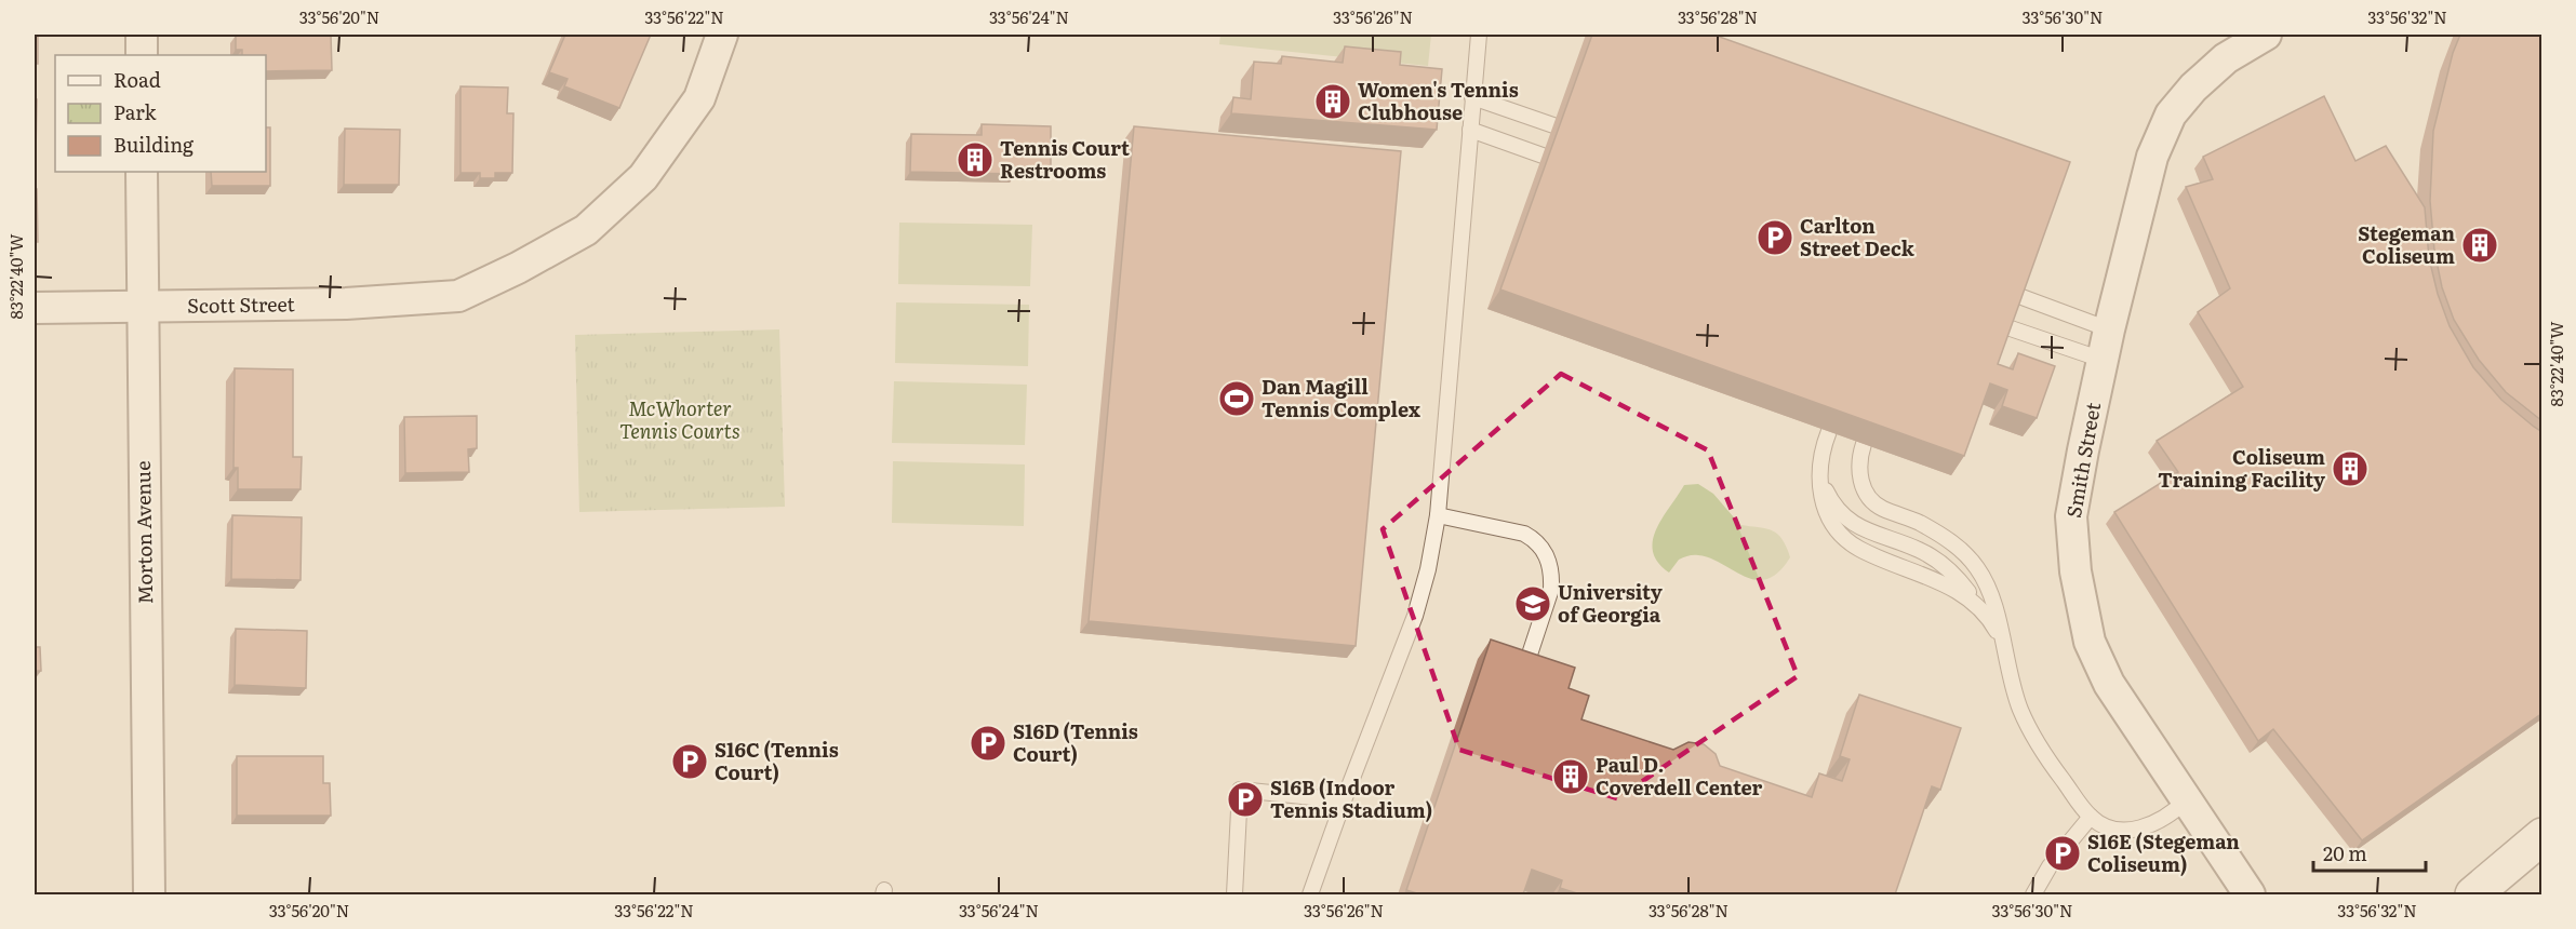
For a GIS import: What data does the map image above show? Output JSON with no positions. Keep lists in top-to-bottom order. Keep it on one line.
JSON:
{"streets":{"street":["Scott Street","Smith Street","Morton Avenue"]},"crossings":[["Scott Street","Morton Avenue"]],"parks":["McWhorter Tennis Courts"],"places":{"building":["Women's Tennis Clubhouse","Tennis Court Restrooms","Stegeman Coliseum","Coliseum Training Facility","Paul D. Coverdell Center"],"parking":["Carlton Street Deck","S16D (Tennis Court)","S16C (Tennis Court)","S16B (Indoor Tennis Stadium)","S16E (Stegeman Coliseum)"],"sports":["Dan Magill Tennis Complex"],"school or university":["University of Georgia"]},"legend":["Road","Park","Building"],"scale_bar":"20 m","coordinates":["33°56'20\"N","33°56'22\"N","33°56'24\"N","33°56'26\"N","33°56'28\"N","33°56'30\"N","33°56'32\"N","83°22'40\"W"]}
